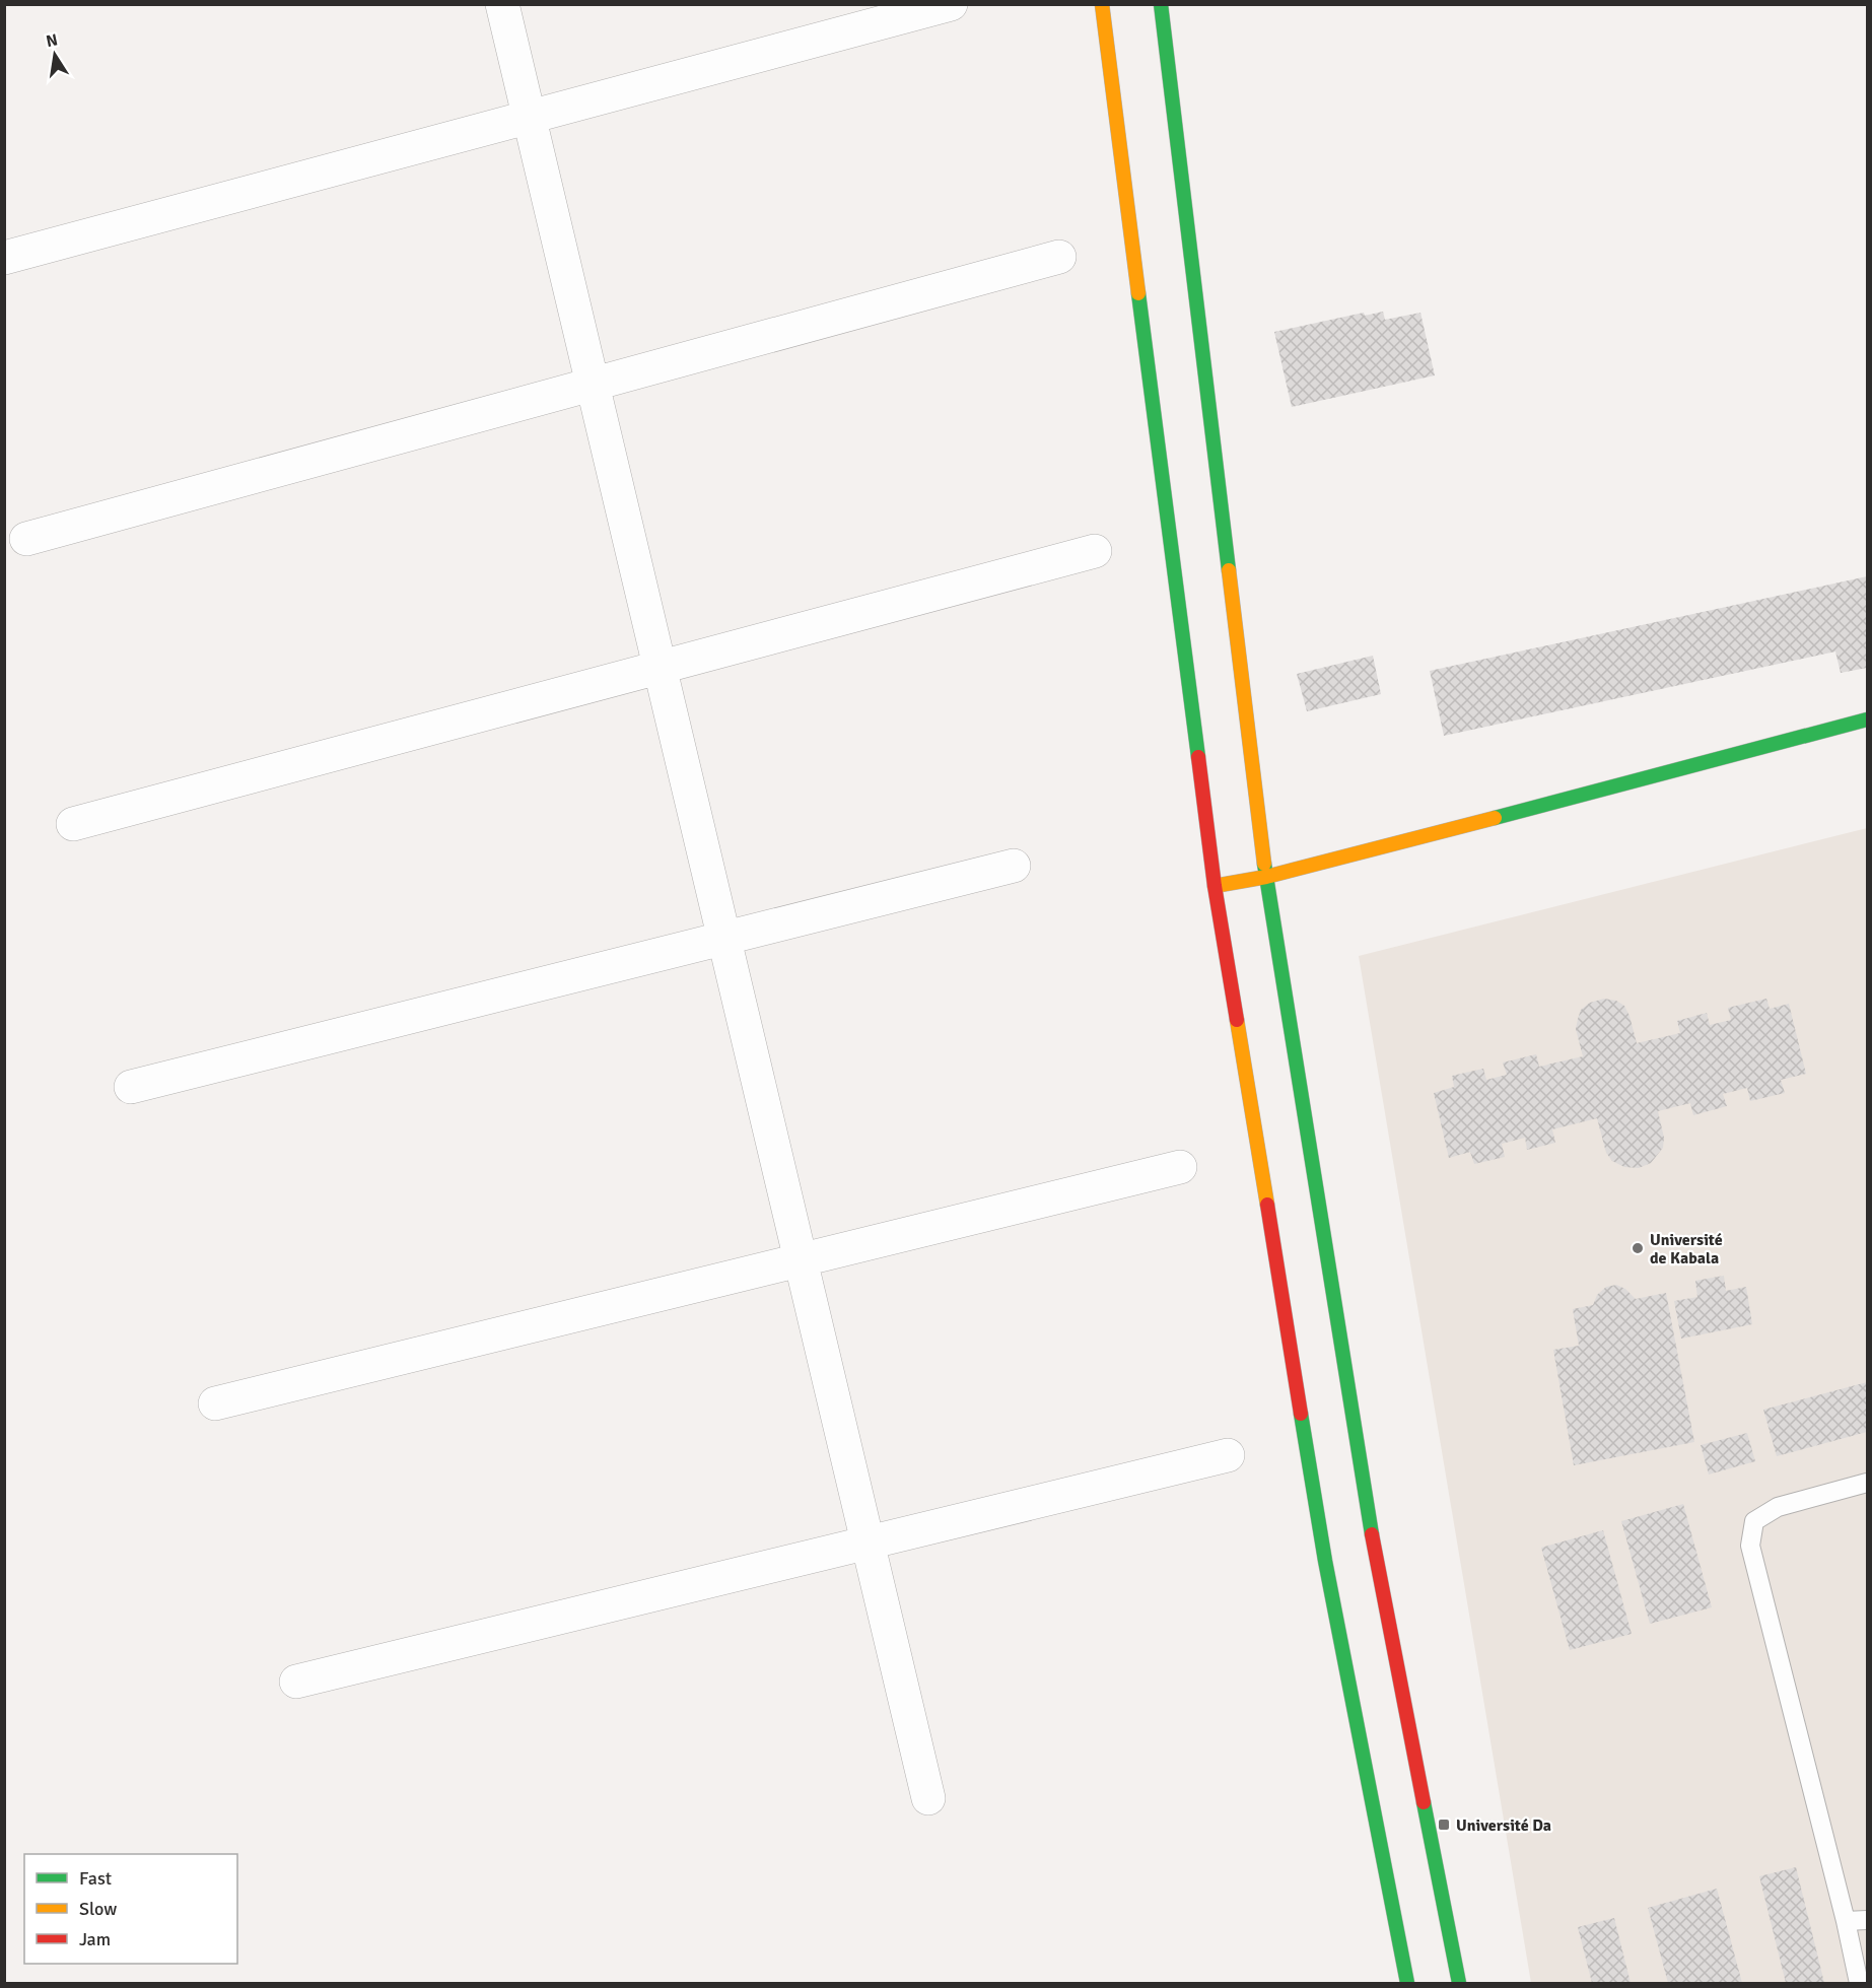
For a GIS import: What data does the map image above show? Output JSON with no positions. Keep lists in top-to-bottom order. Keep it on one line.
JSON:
{"places":{"other":["Université de Kabala"],"transit":["Université Da"]},"legend":["Fast","Slow","Jam"],"north":"top"}
